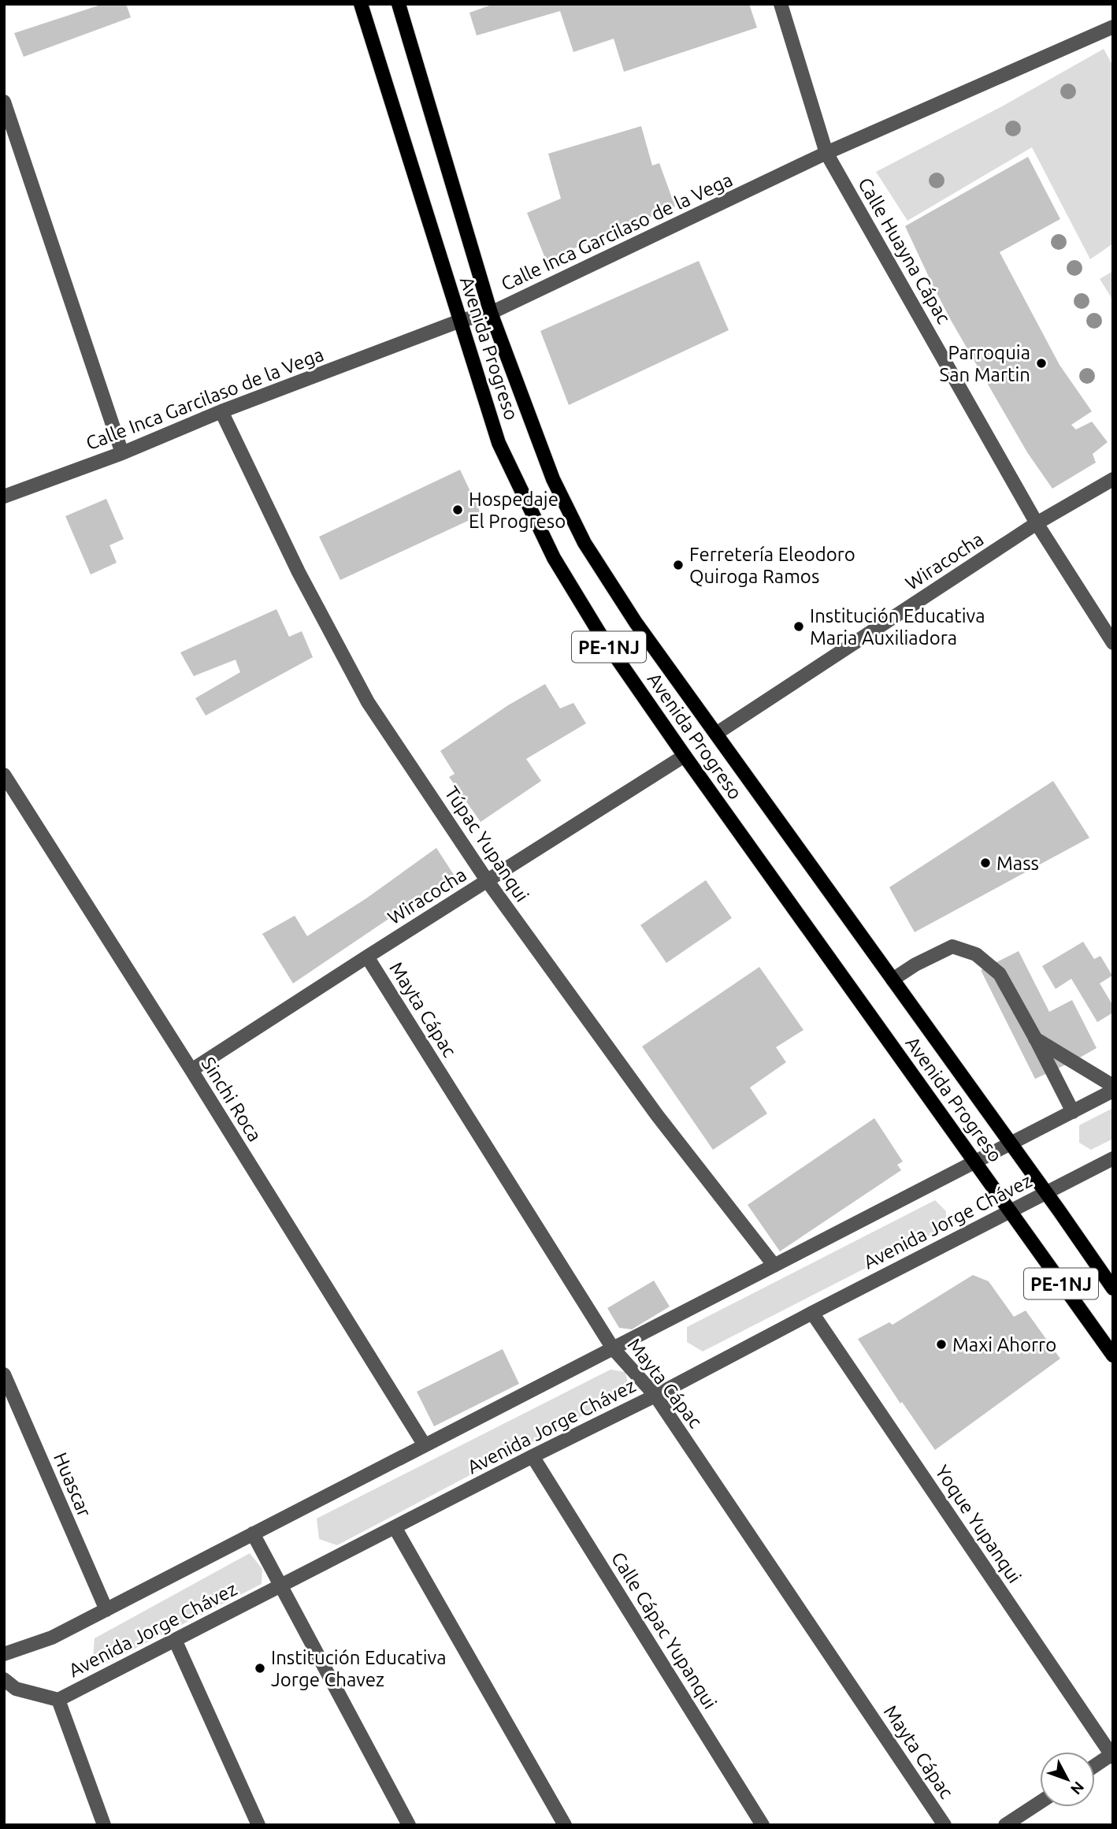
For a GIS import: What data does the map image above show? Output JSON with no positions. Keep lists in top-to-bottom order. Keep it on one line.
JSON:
{"streets":{"main road":["Avenida Progreso","PE-1NJ"],"street":["Calle Inca Garcilaso de la Vega","Calle Huayna Cápac","Wiracocha","Túpac Yupanqui","Mayta Cápac","Sinchi Roca","Avenida Jorge Chávez","Huascar","Yoque Yupanqui","Calle Cápac Yupanqui"]},"crossings":[["Calle Inca Garcilaso de la Vega","Calle Huayna Cápac"],["Calle Inca Garcilaso de la Vega","Avenida Progreso"],["Calle Inca Garcilaso de la Vega","Túpac Yupanqui"],["Calle Huayna Cápac","Wiracocha"],["Avenida Progreso","Wiracocha"],["Avenida Progreso","Avenida Jorge Chávez"],["Wiracocha","Túpac Yupanqui"],["Wiracocha","Mayta Cápac"],["Wiracocha","Sinchi Roca"],["Túpac Yupanqui","Avenida Jorge Chávez"],["Mayta Cápac","Avenida Jorge Chávez"],["Sinchi Roca","Avenida Jorge Chávez"],["Avenida Jorge Chávez","Huascar"],["Avenida Jorge Chávez","Yoque Yupanqui"],["Avenida Jorge Chávez","Calle Cápac Yupanqui"]],"places":["Parroquia San Martin","Hospedaje El Progreso","Ferretería Eleodoro Quiroga Ramos","Institución Educativa Maria Auxiliadora","Mass","Maxi Ahorro","Institución Educativa Jorge Chavez"],"north":"bottom right"}
